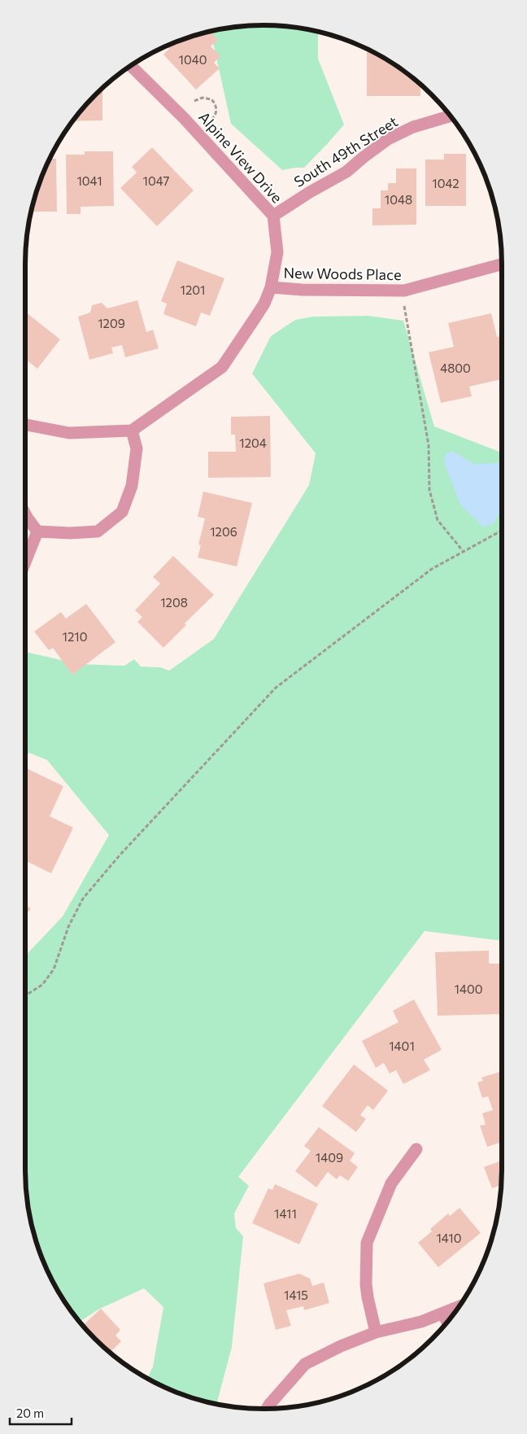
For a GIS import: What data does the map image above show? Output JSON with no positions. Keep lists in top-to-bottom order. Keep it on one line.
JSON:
{"streets":{"street":["South 49th Street","Alpine View Drive","New Woods Place"]},"crossings":[["South 49th Street","Alpine View Drive"],["Alpine View Drive","New Woods Place"]],"house_numbers":["1040","1041","1047","1042","1048","1201","1209","4800","1204","1206","1208","1210","1400","1401","1409","1411","1410","1415"],"scale_bar":"20 m"}
